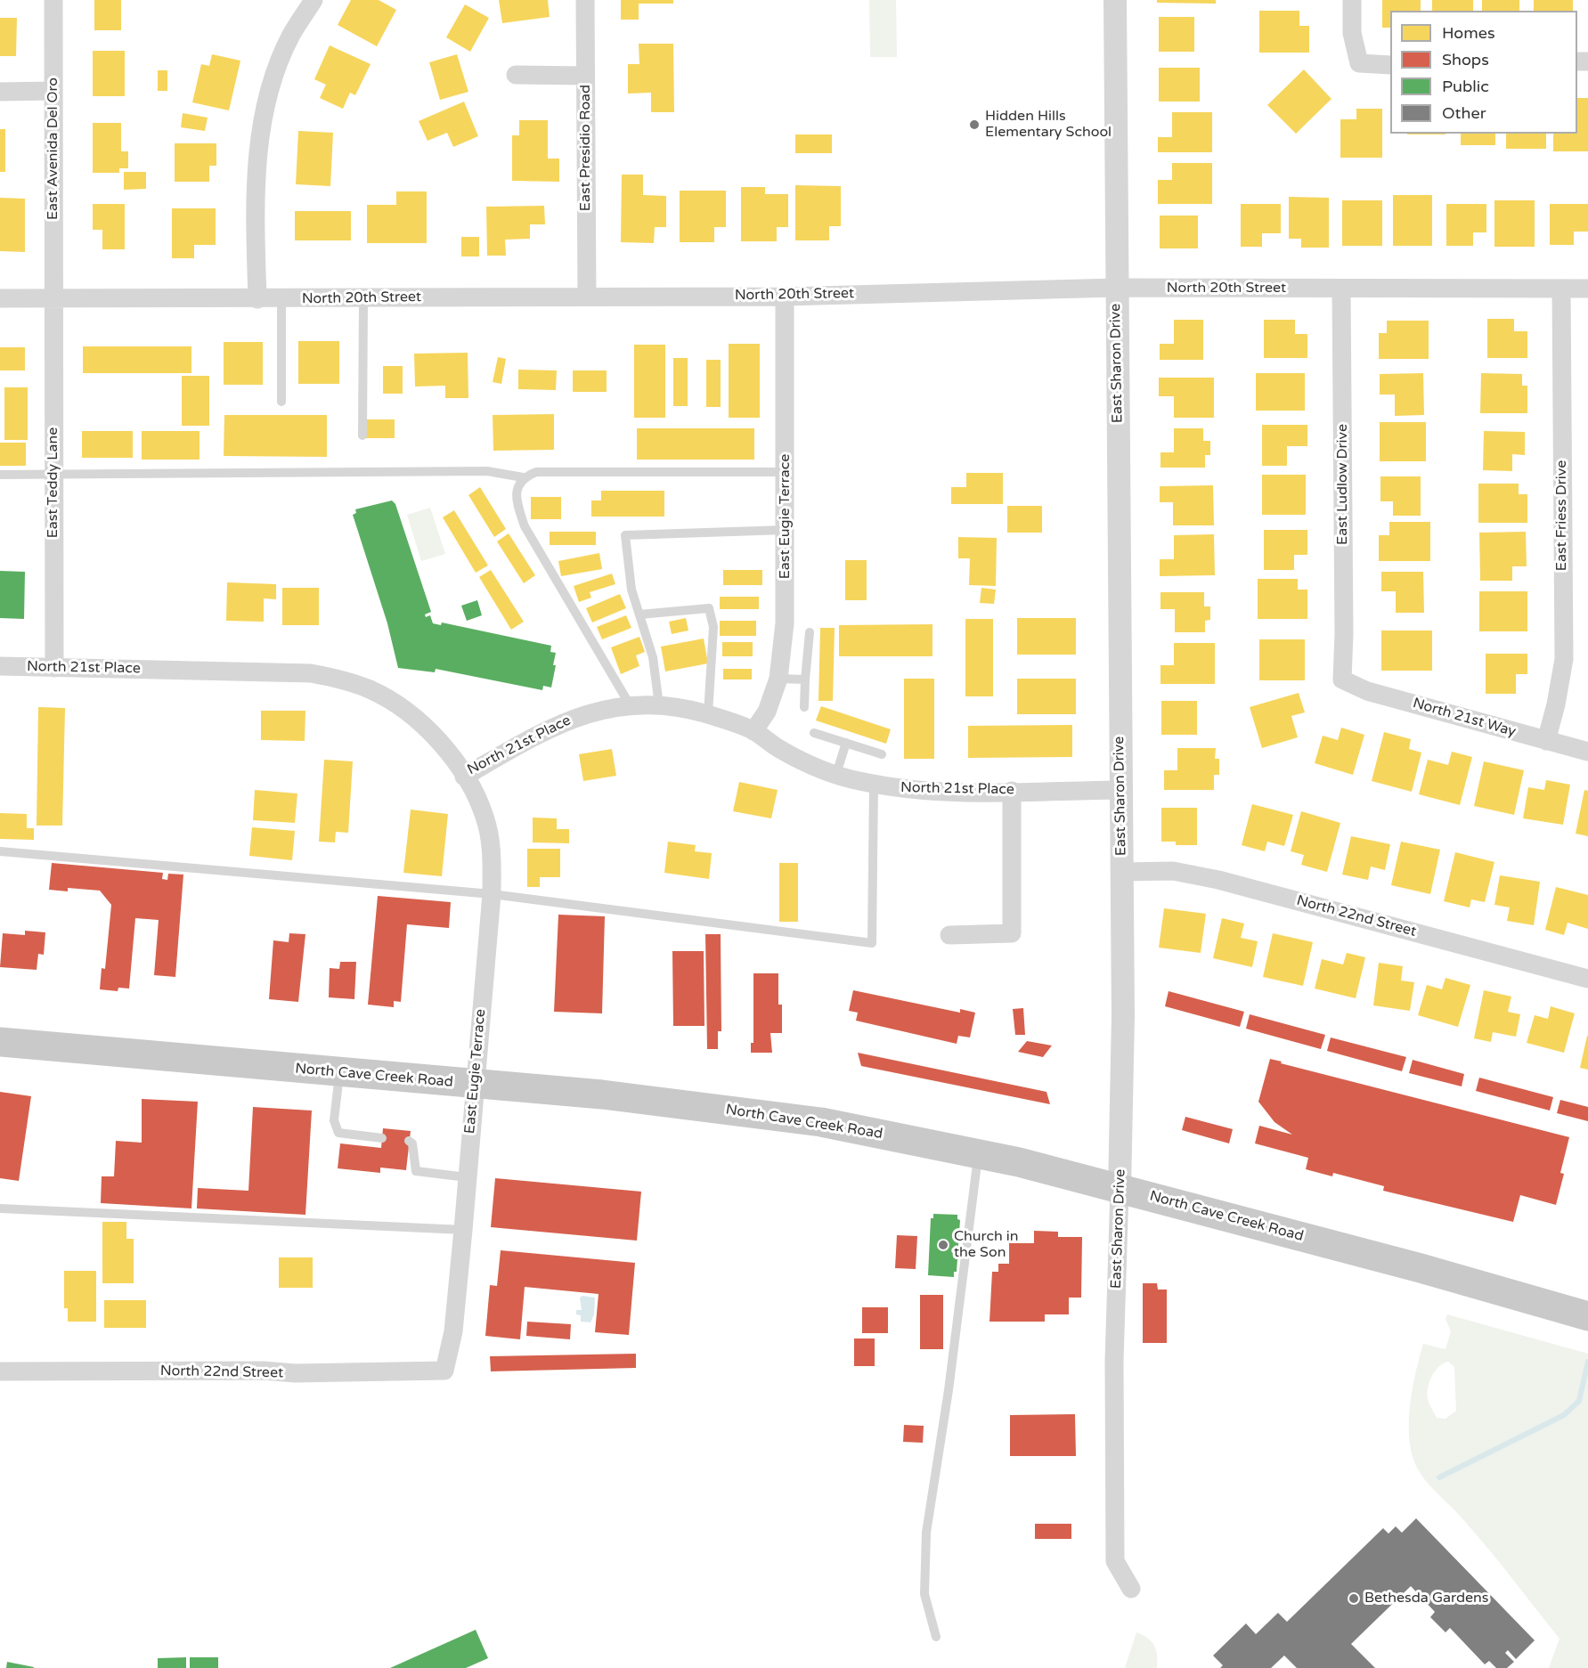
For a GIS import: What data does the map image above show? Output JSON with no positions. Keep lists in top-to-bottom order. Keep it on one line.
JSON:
{"streets":{"main road":["North Cave Creek Road"],"street":["East Presidio Road","East Avenida Del Oro","North 20th Street","East Sharon Drive","East Teddy Lane","East Ludlow Drive","East Friess Drive","East Eugie Terrace","North 21st Place","North 21st Way","North 22nd Street"]},"crossings":[["East Presidio Road","North 20th Street"],["East Avenida Del Oro","North 20th Street"],["East Avenida Del Oro","East Teddy Lane"],["North 20th Street","East Sharon Drive"],["North 20th Street","East Teddy Lane"],["North 20th Street","East Ludlow Drive"],["North 20th Street","East Friess Drive"],["North 20th Street","East Eugie Terrace"],["East Sharon Drive","North 21st Place"],["East Sharon Drive","North 22nd Street"],["East Sharon Drive","North Cave Creek Road"],["East Teddy Lane","North 21st Place"],["East Ludlow Drive","North 21st Way"],["East Friess Drive","North 21st Way"],["East Eugie Terrace","North 21st Place"],["East Eugie Terrace","North 22nd Street"],["East Eugie Terrace","North Cave Creek Road"]],"places":["Hidden Hills Elementary School","Church in the Son","Bethesda Gardens"],"legend":["Homes","Shops","Public","Other"]}
